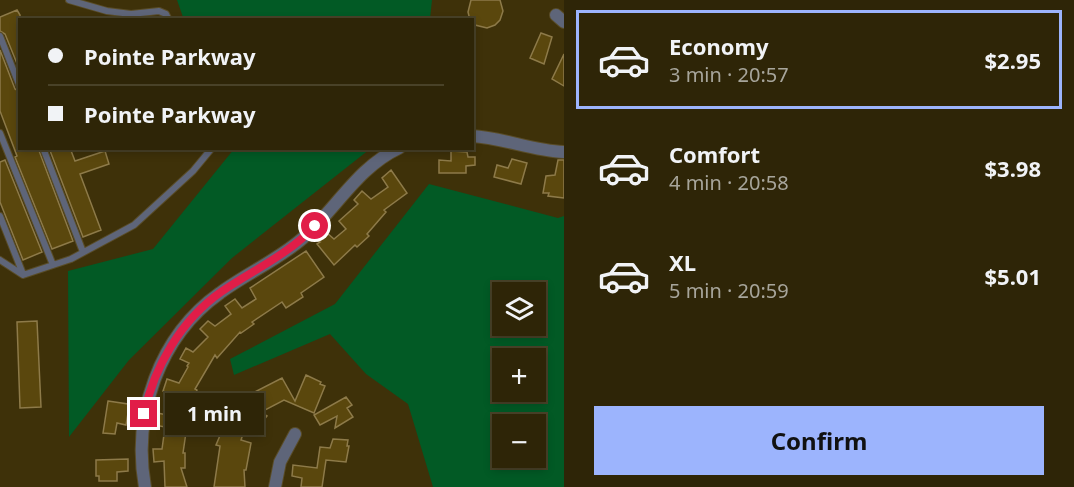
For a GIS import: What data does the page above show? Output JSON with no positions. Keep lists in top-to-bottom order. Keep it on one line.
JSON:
{"page":{"list":[{"name":"Economy","note":"3 min · 20:57","value":"$2.95"},{"name":"Comfort","note":"4 min · 20:58","value":"$3.98"},{"name":"XL","note":"5 min · 20:59","value":"$5.01"}],"banner":["Pointe Parkway","Pointe Parkway"],"map_buttons":["+","−"],"bubble":"1 min","buttons":"Confirm"}}
